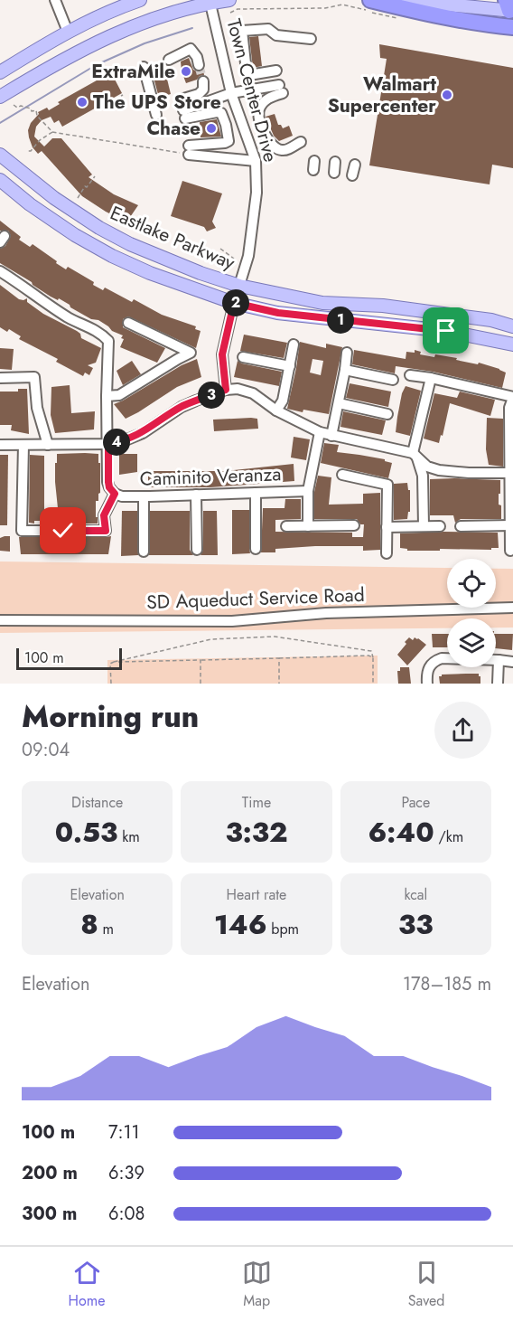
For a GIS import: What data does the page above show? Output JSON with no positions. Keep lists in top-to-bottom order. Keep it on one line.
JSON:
{"streets":{"main road":["Eastlake Parkway"],"street":["Town Center Drive","Caminito Veranza","SD Aqueduct Service Road"]},"crossings":[["Town Center Drive","Eastlake Parkway"]],"places":["ExtraMile","Walmart Supercenter","The UPS Store","Chase"],"scale_bar":"100 m","page":{"pins":["2","1","3","4"],"scale":"100 m","heading":["Morning run","09:04"],"stats":[["Distance","0.53 km"],["Time","3:32"],["Pace","6:40 /km"],["Elevation","8 m"],["Heart rate","146 bpm"],["kcal","33"]],"chart":["Elevation","178–185 m"],"list":[{"name":"100 m","note":"7:11"},{"name":"200 m","note":"6:39"},{"name":"300 m","note":"6:08"}],"tabs":["Home","Map","Saved"]}}
